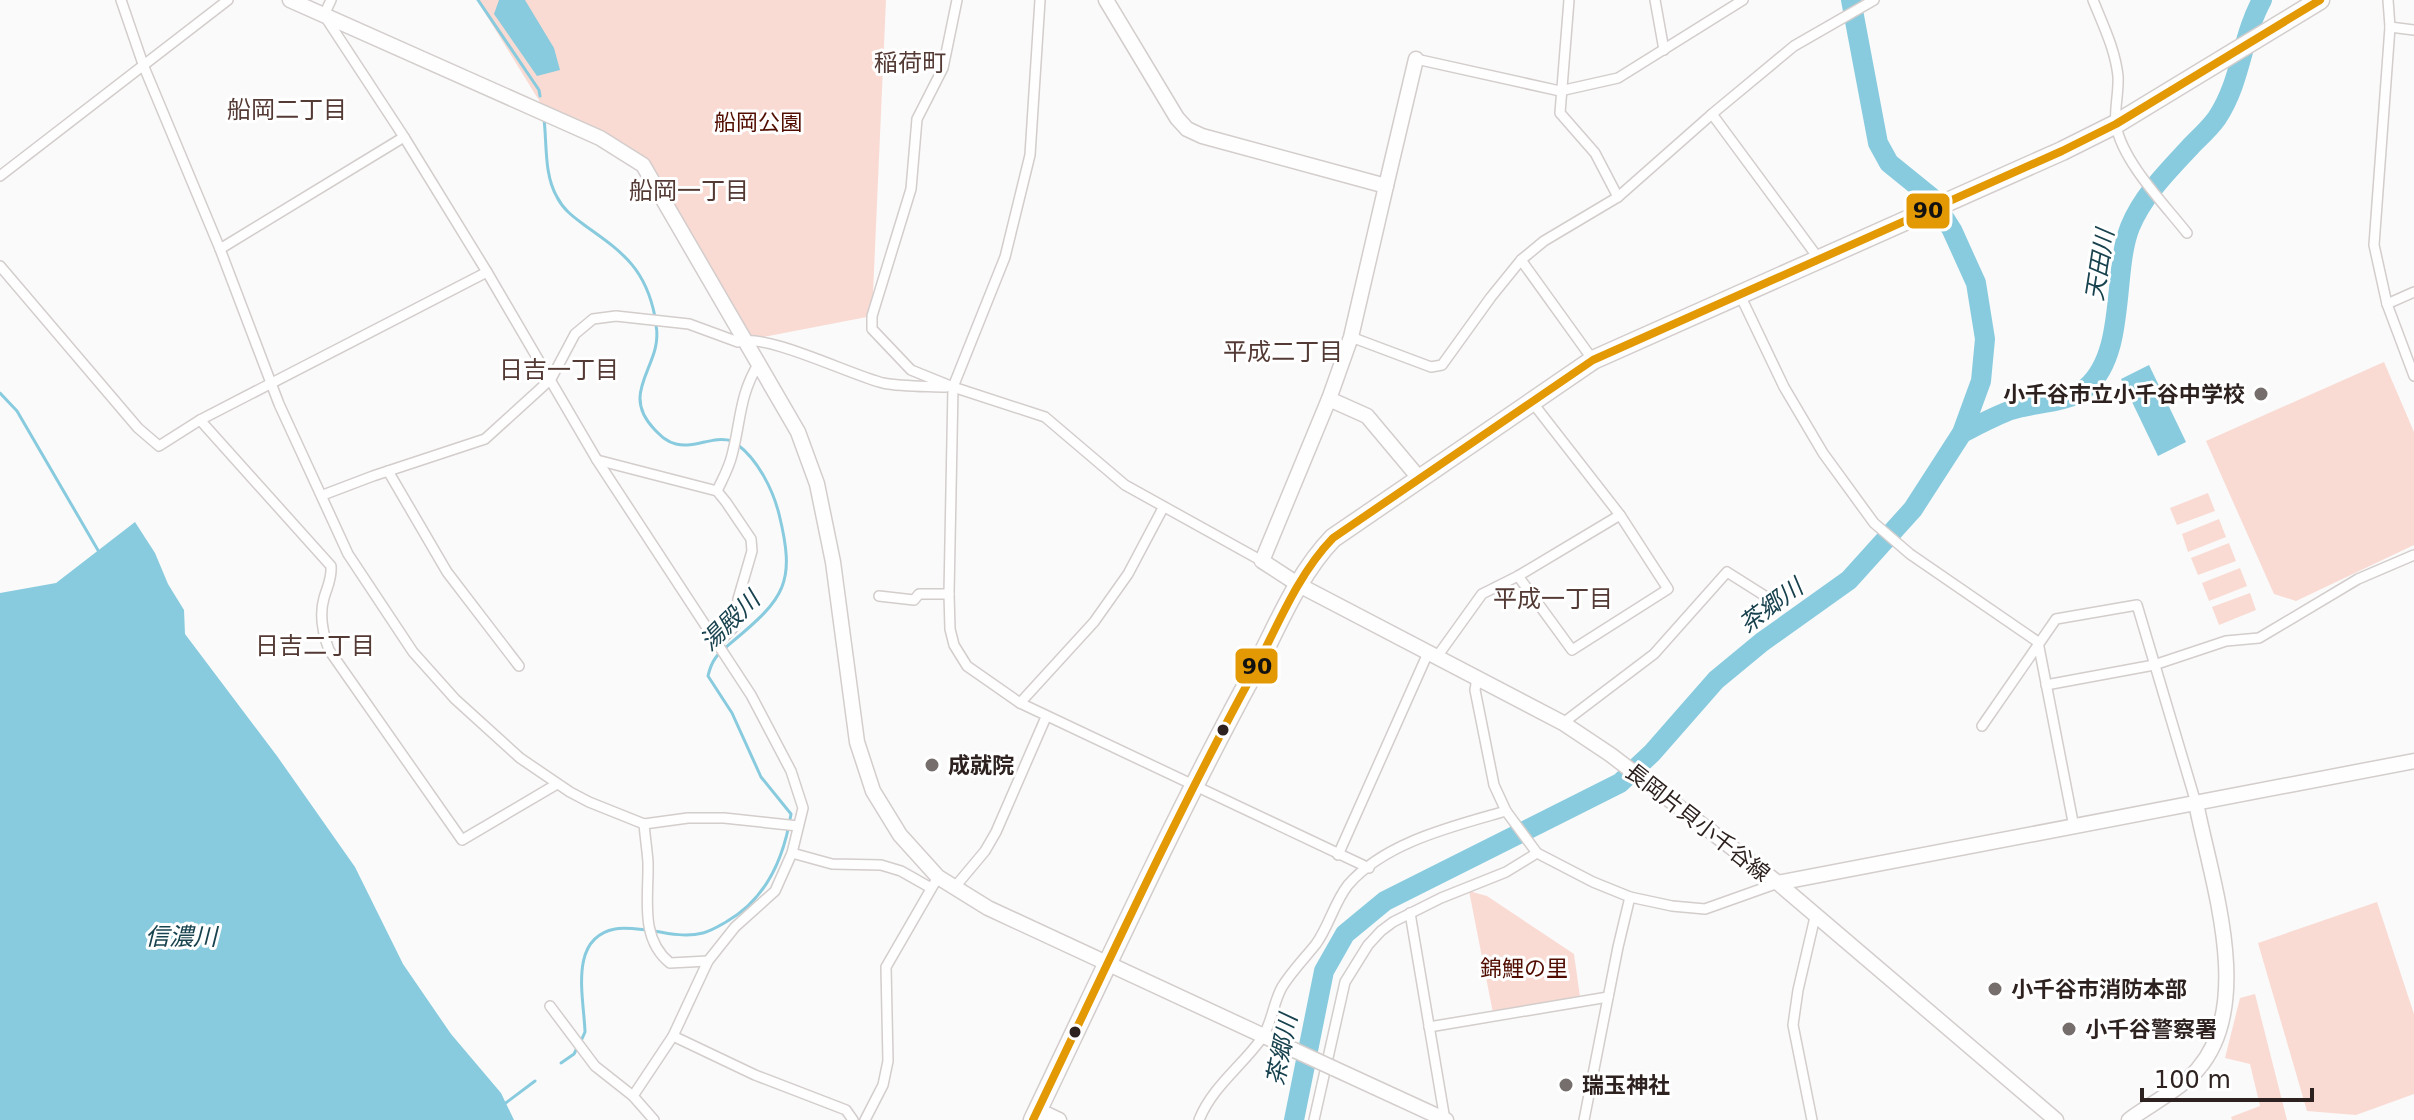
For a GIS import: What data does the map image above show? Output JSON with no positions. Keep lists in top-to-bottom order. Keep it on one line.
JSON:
{"streets":{"street":["長岡片貝小千谷線"]},"districts":["稲荷町","船岡二丁目","船岡一丁目","平成二丁目","日吉一丁目","平成一丁目","日吉二丁目"],"water":["天田川","茶郷川","湯殿川","信濃川"],"parks":["船岡公園","錦鯉の里"],"places":["小千谷市立小千谷中学校","成就院","小千谷市消防本部","小千谷警察署","瑞玉神社"],"lines":["transit line 90"],"scale_bar":"100 m"}
